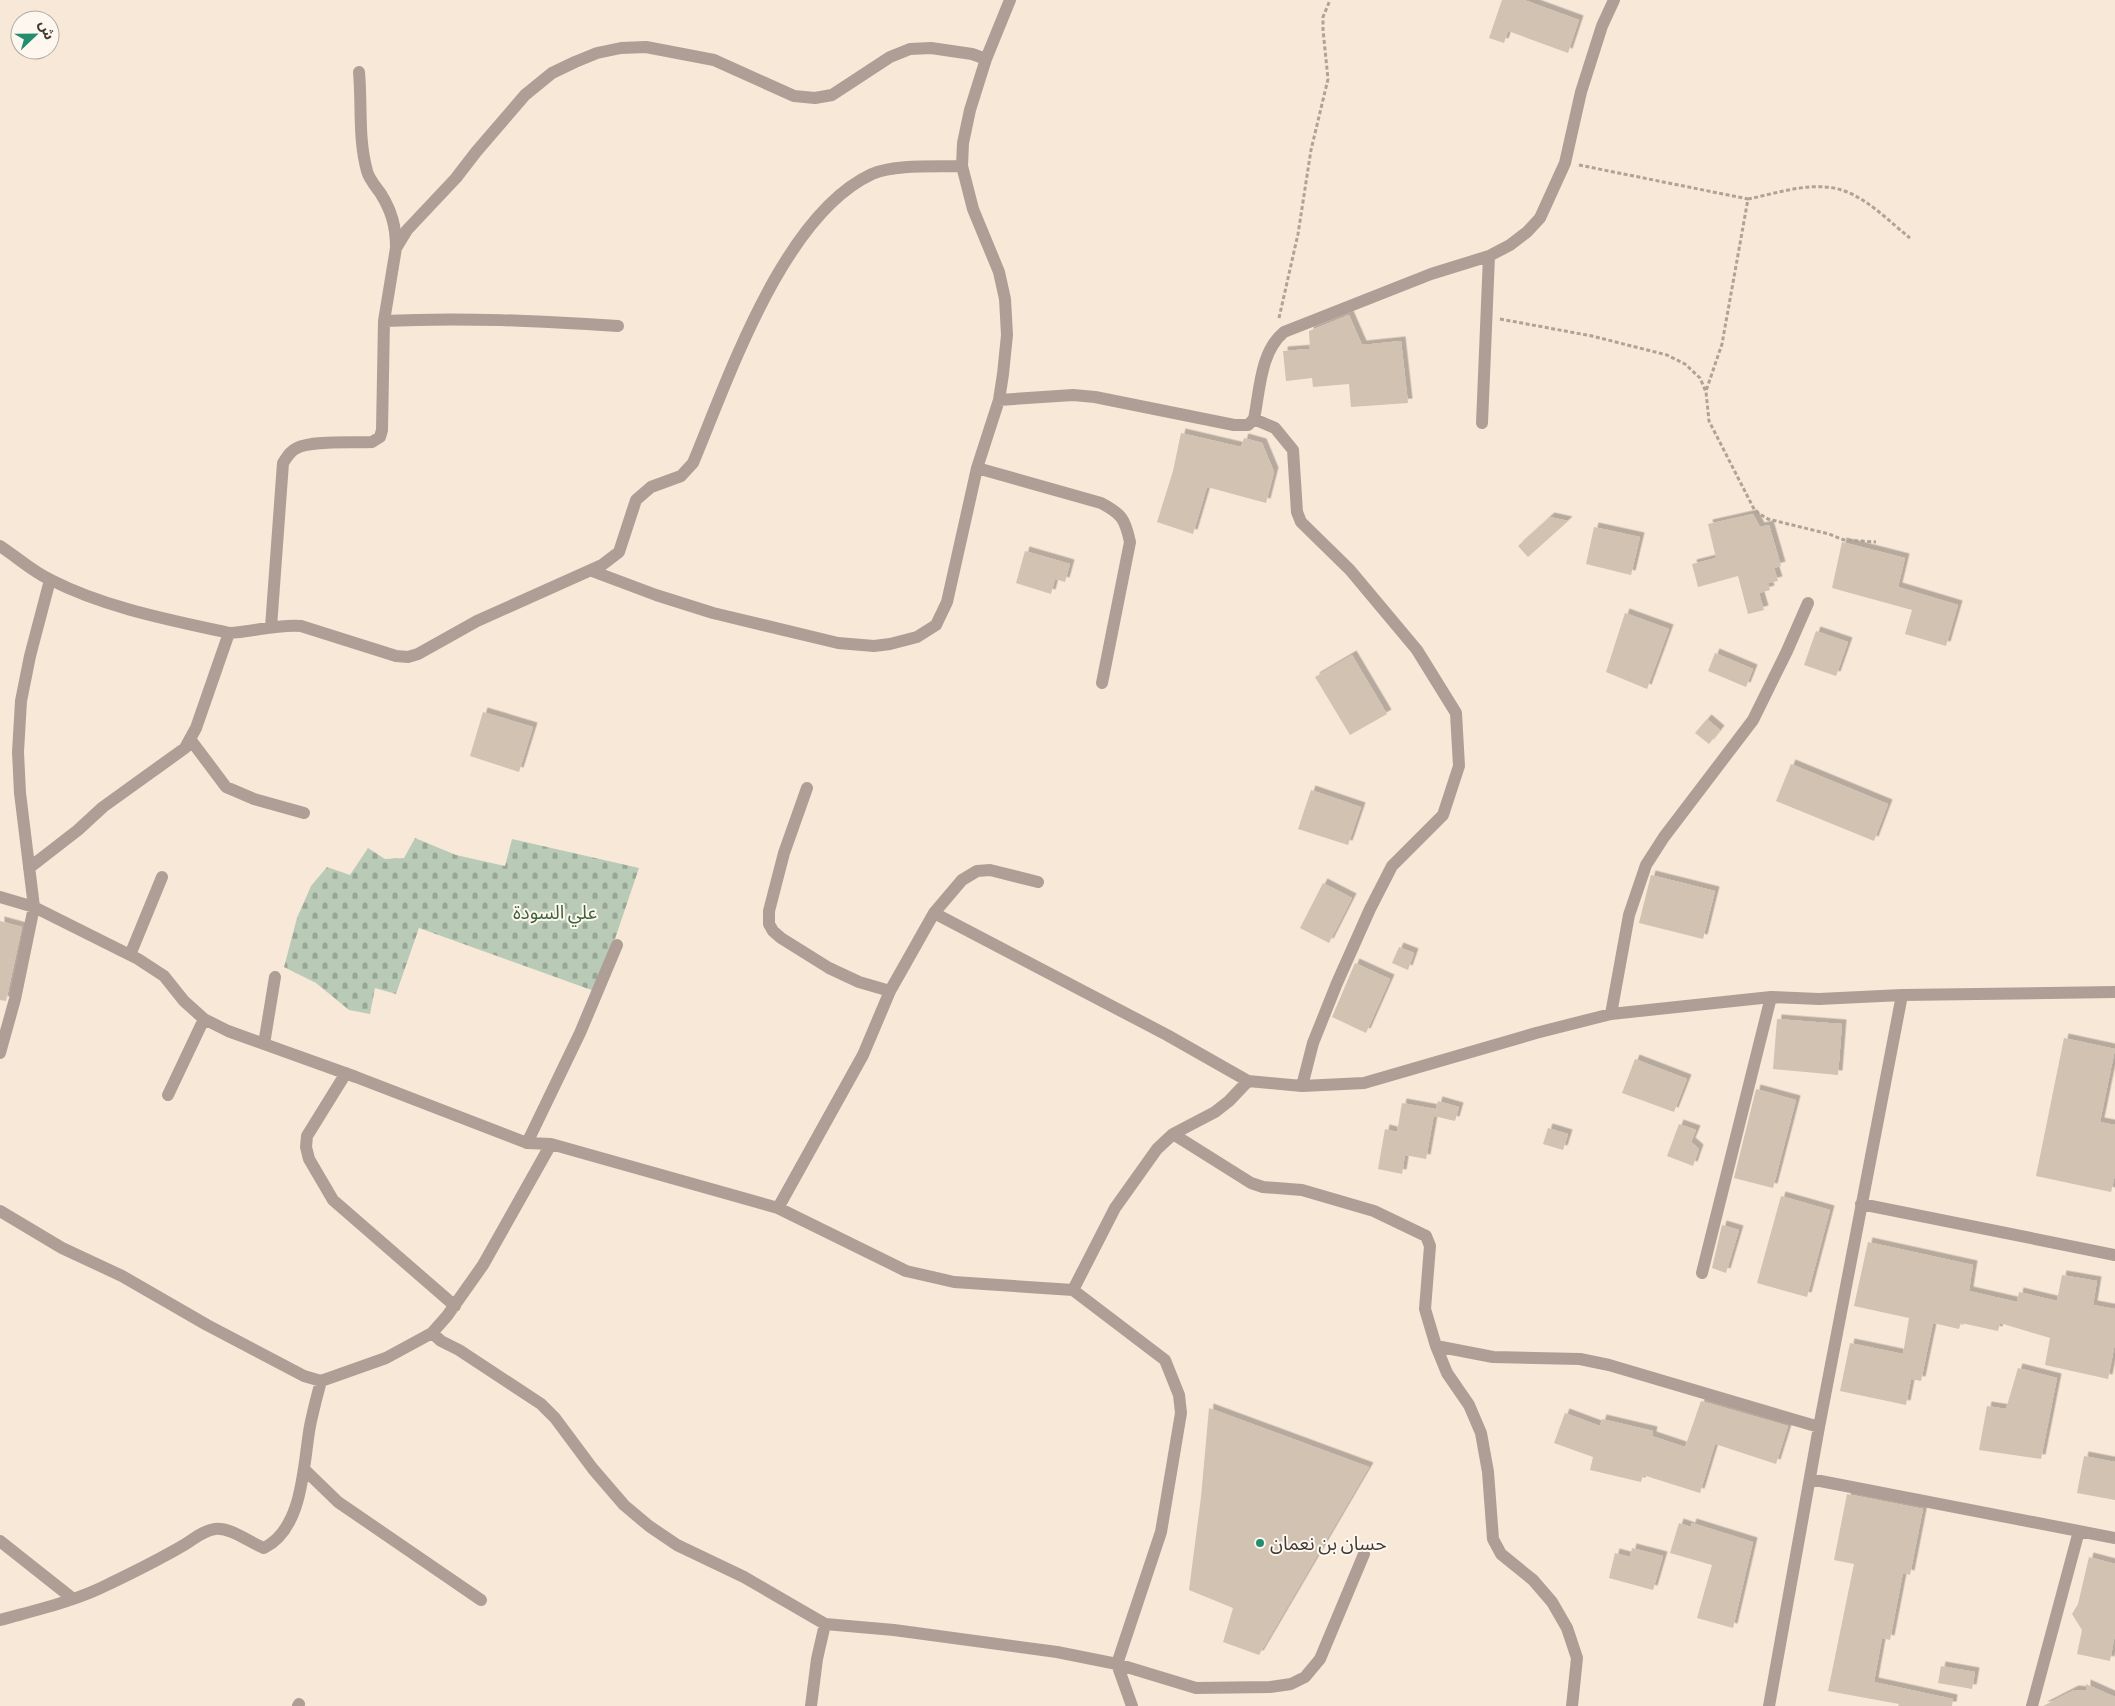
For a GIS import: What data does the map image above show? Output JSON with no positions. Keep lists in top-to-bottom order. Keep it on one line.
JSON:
{"parks":["علي السودة"],"places":["حسان بن نعمان"],"north":"right"}
